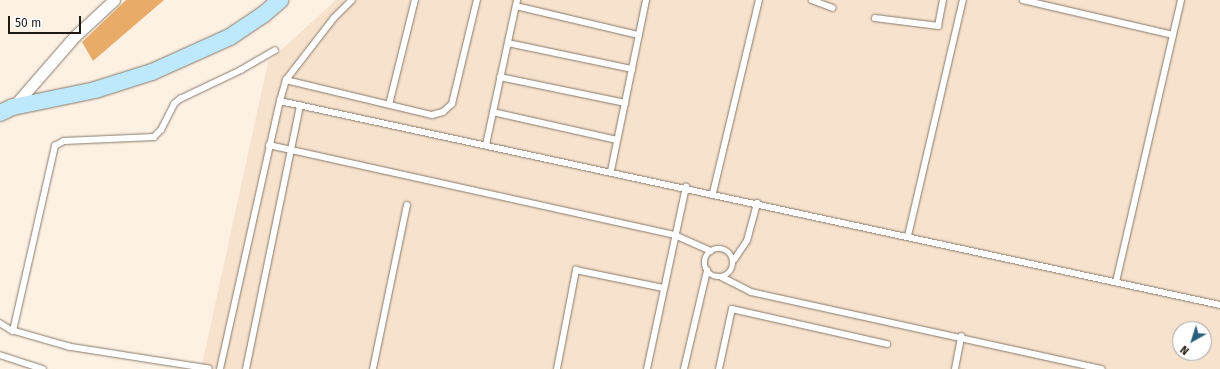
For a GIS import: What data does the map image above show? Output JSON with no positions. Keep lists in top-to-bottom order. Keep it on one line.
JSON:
{"scale_bar":"50 m","north":"bottom left"}
